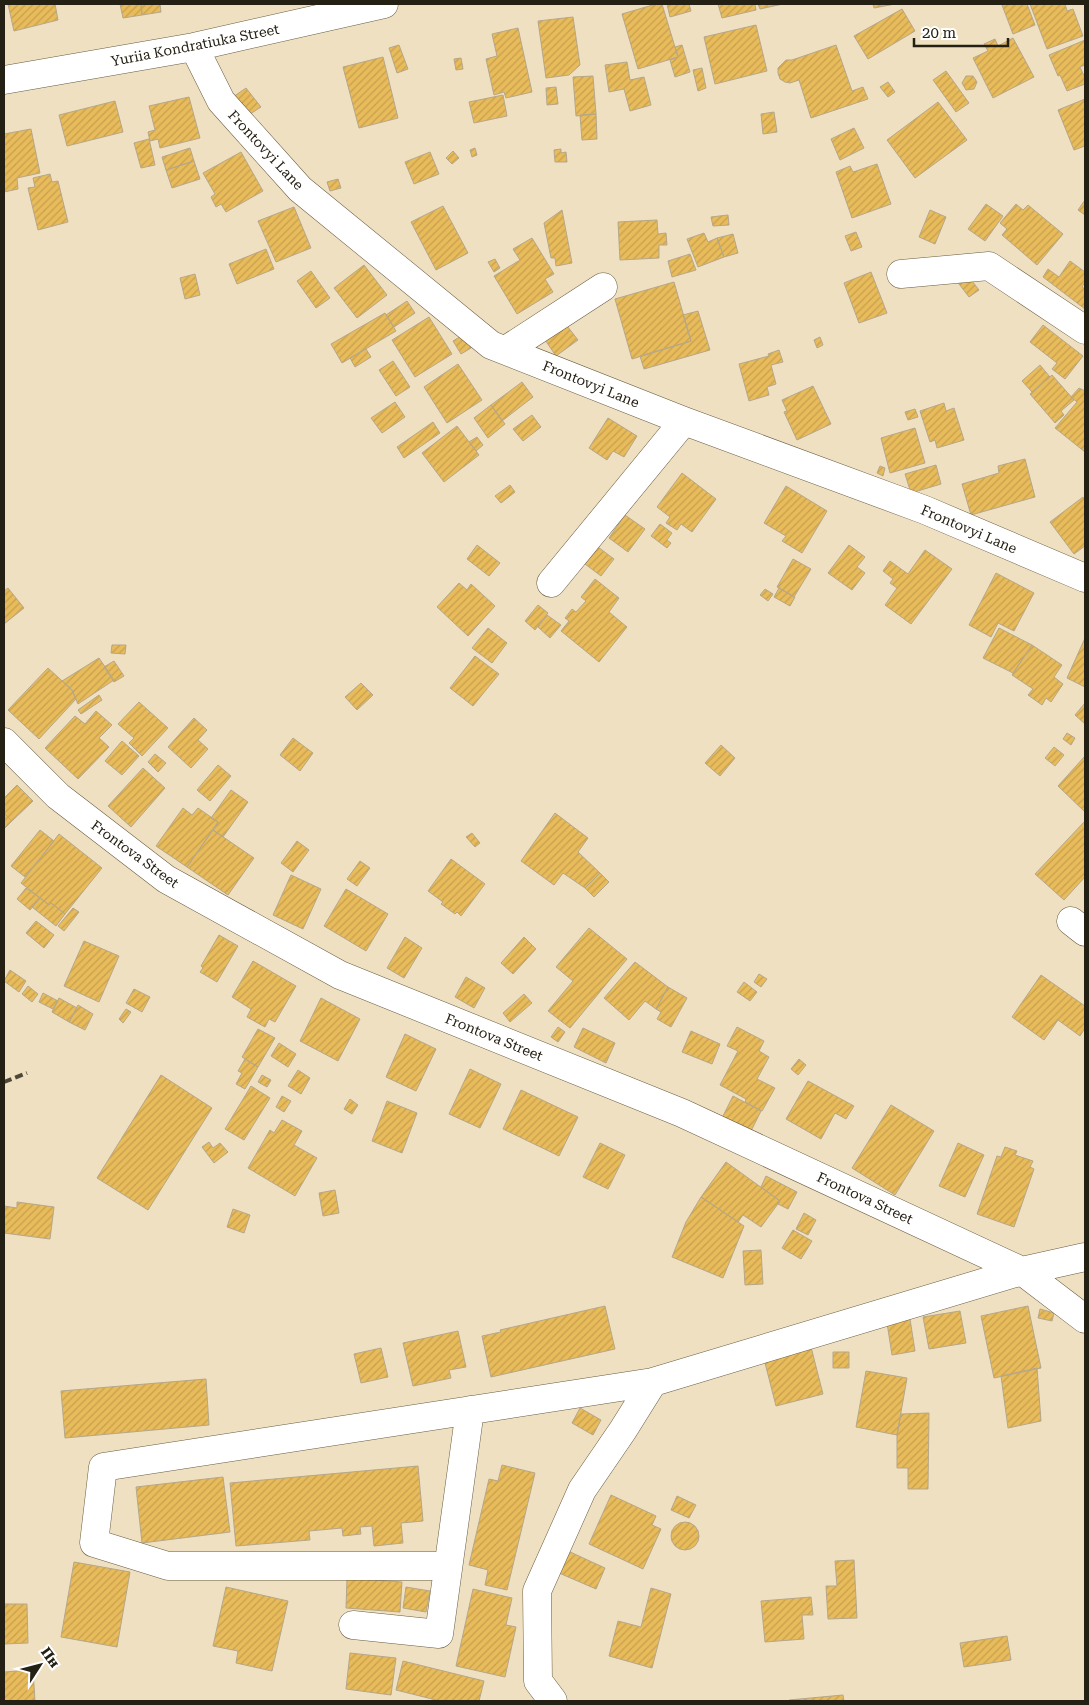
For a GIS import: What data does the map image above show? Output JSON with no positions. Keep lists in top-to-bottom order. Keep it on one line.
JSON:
{"streets":{"street":["Yuriia Kondratiuka Street","Frontovyi Lane","Frontova Street"]},"crossings":[["Yuriia Kondratiuka Street","Frontovyi Lane"]],"scale_bar":"20 m","north":"top right"}
